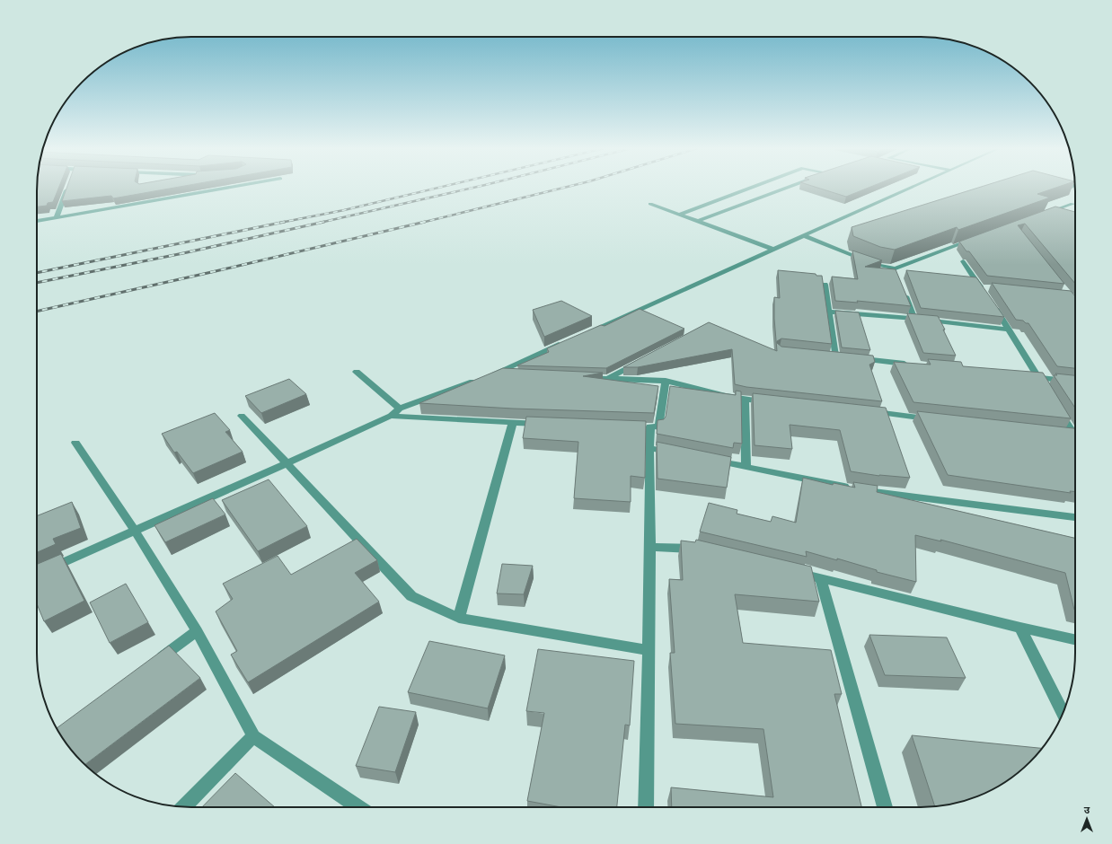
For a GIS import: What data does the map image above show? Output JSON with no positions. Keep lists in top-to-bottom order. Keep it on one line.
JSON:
{"north":"top"}
